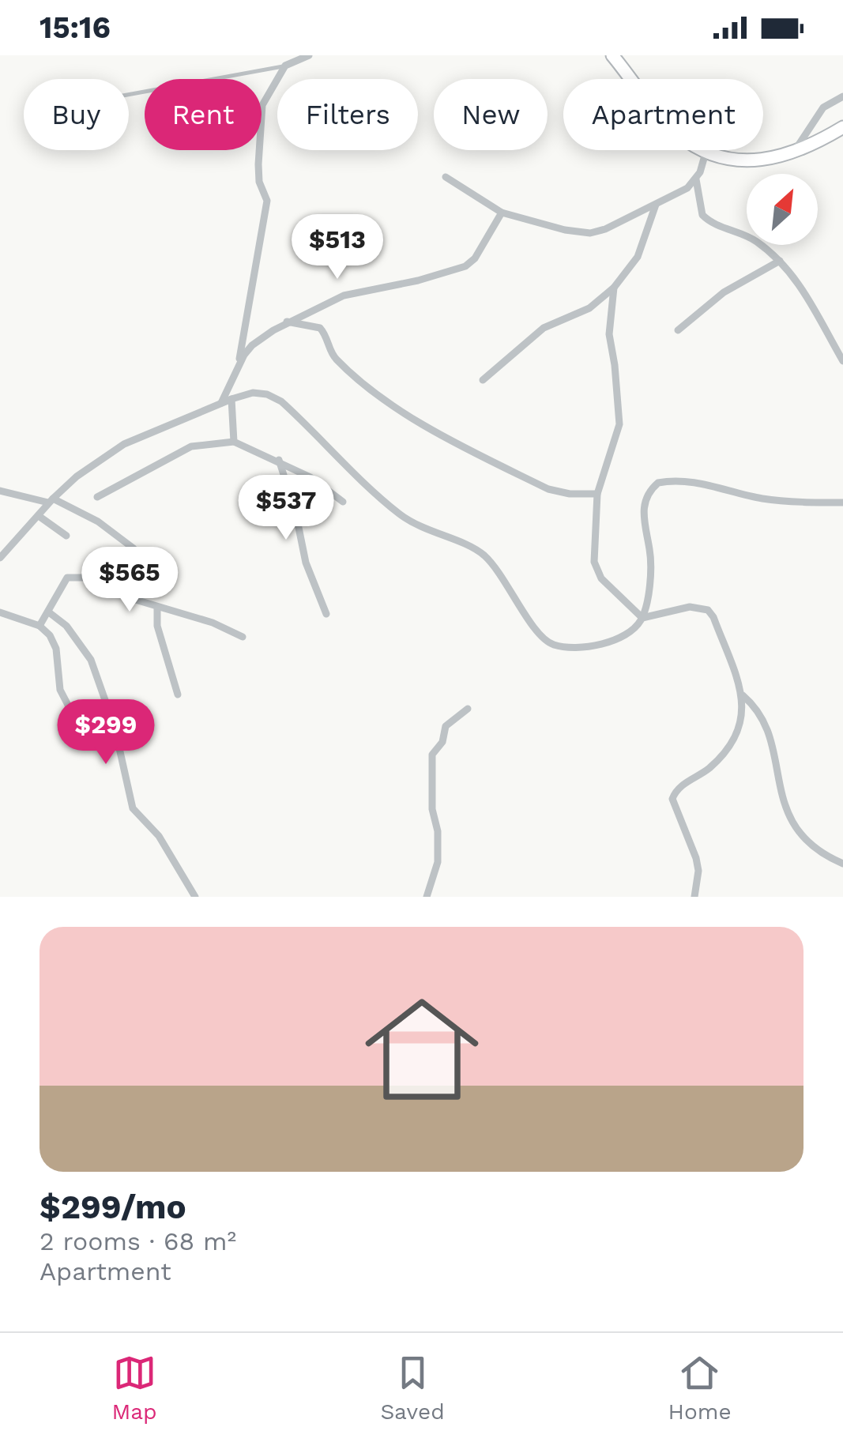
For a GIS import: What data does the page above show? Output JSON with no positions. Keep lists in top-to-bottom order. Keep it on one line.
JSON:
{"north":"top right","page":{"status":"15:16","chip":["Buy","Rent","Filters","New","Apartment"],"price":["$513","$537","$565","$299"],"list":[{"name":"$299/mo","note":"2 rooms · 68 m² · Apartment"}],"tabs":["Map","Saved","Home"]}}
